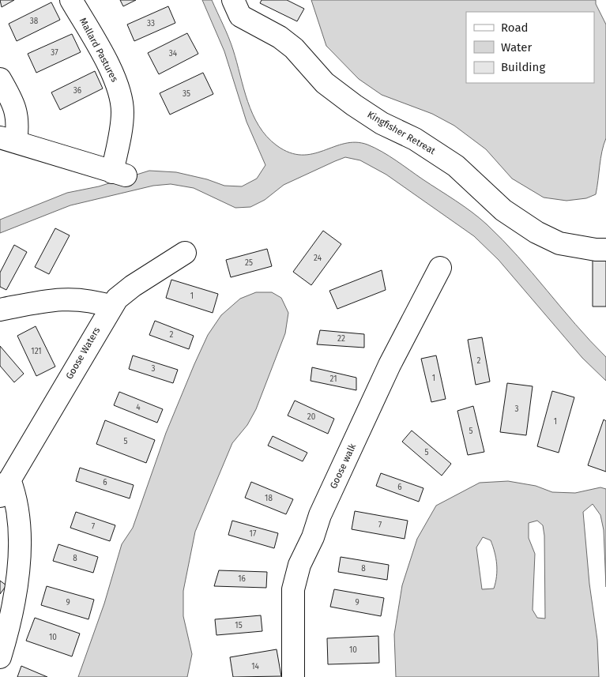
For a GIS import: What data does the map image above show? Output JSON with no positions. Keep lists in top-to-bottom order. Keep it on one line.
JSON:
{"streets":{"street":["Mallard Pastures","Kingfisher Retreat","Goose Waters","Goose walk"]},"house_numbers":["38","33","37","34","36","35","24","25","1","2","22","121","2","3","1","21","4","3","20","1","5","5","5","6","6","18","7","7","17","8","8","16","9","9","15","10","10","14"],"legend":["Road","Water","Building"]}
